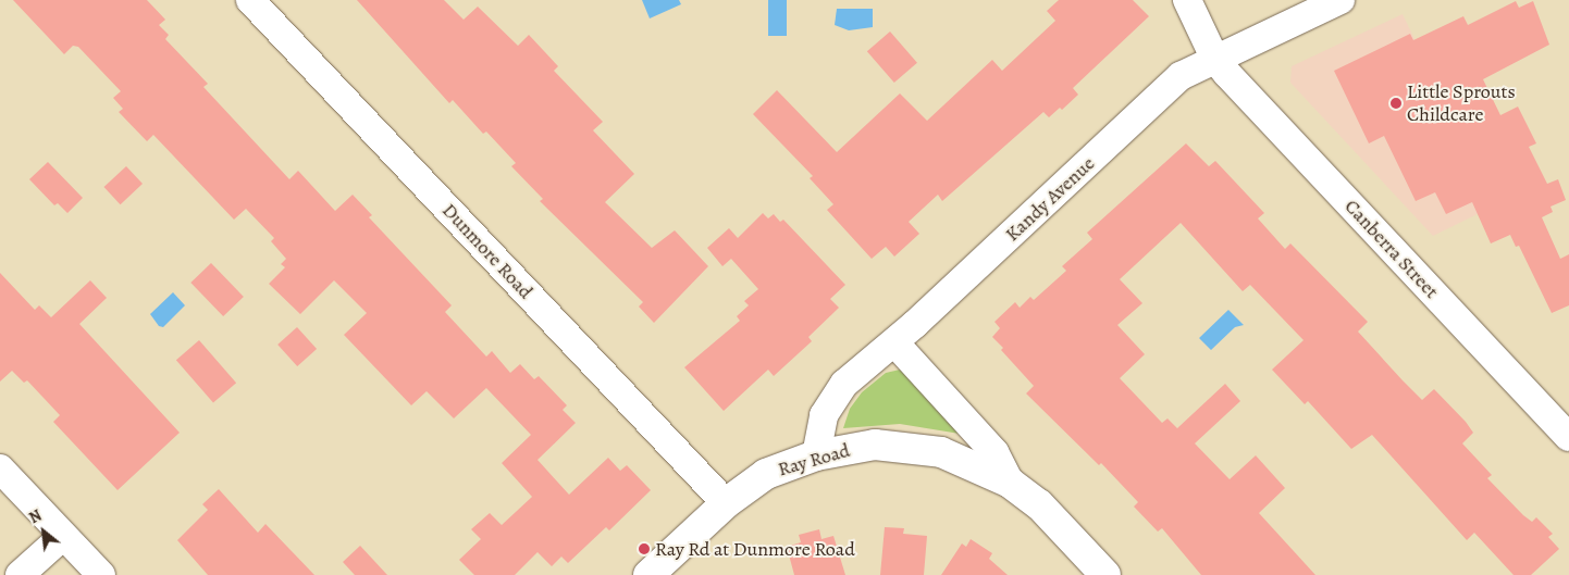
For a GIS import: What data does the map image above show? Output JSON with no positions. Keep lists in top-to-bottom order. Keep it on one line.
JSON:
{"streets":{"street":["Kandy Avenue","Canberra Street","Dunmore Road","Ray Road"]},"crossings":[["Kandy Avenue","Canberra Street"],["Kandy Avenue","Ray Road"],["Dunmore Road","Ray Road"]],"places":["Little Sprouts Childcare","Ray Rd at Dunmore Road"],"north":"top left"}
